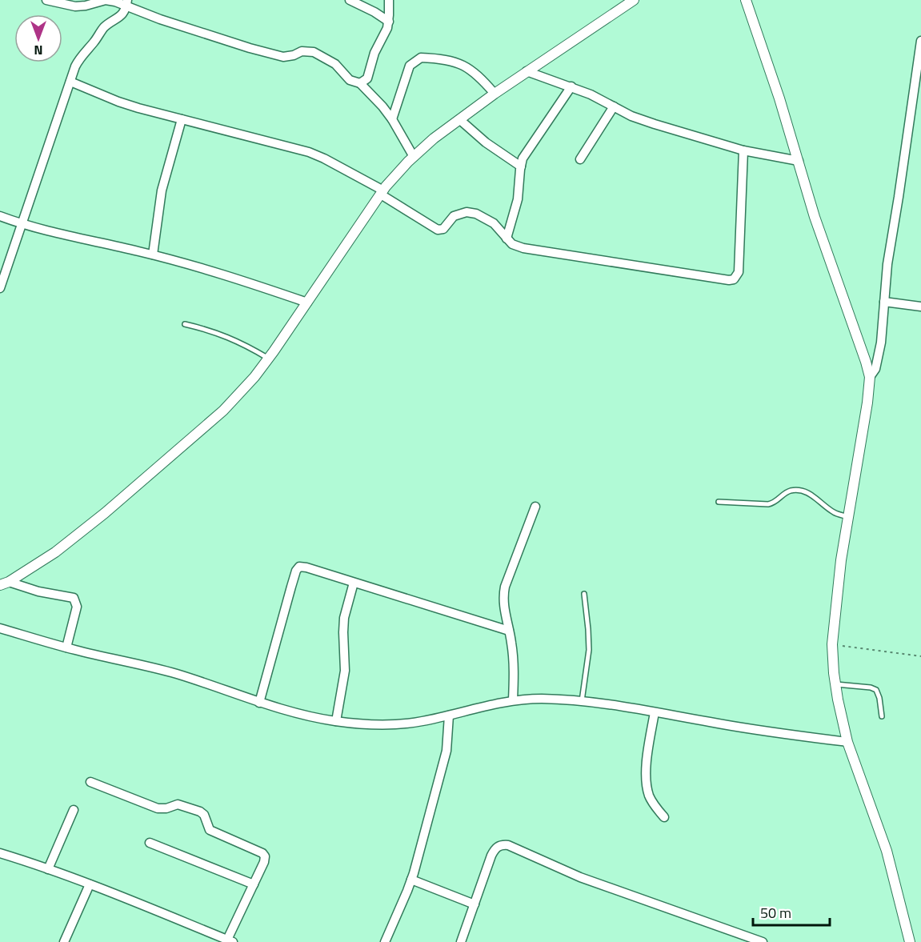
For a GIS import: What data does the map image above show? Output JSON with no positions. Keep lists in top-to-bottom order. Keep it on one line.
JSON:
{"scale_bar":"50 m","north":"bottom"}
